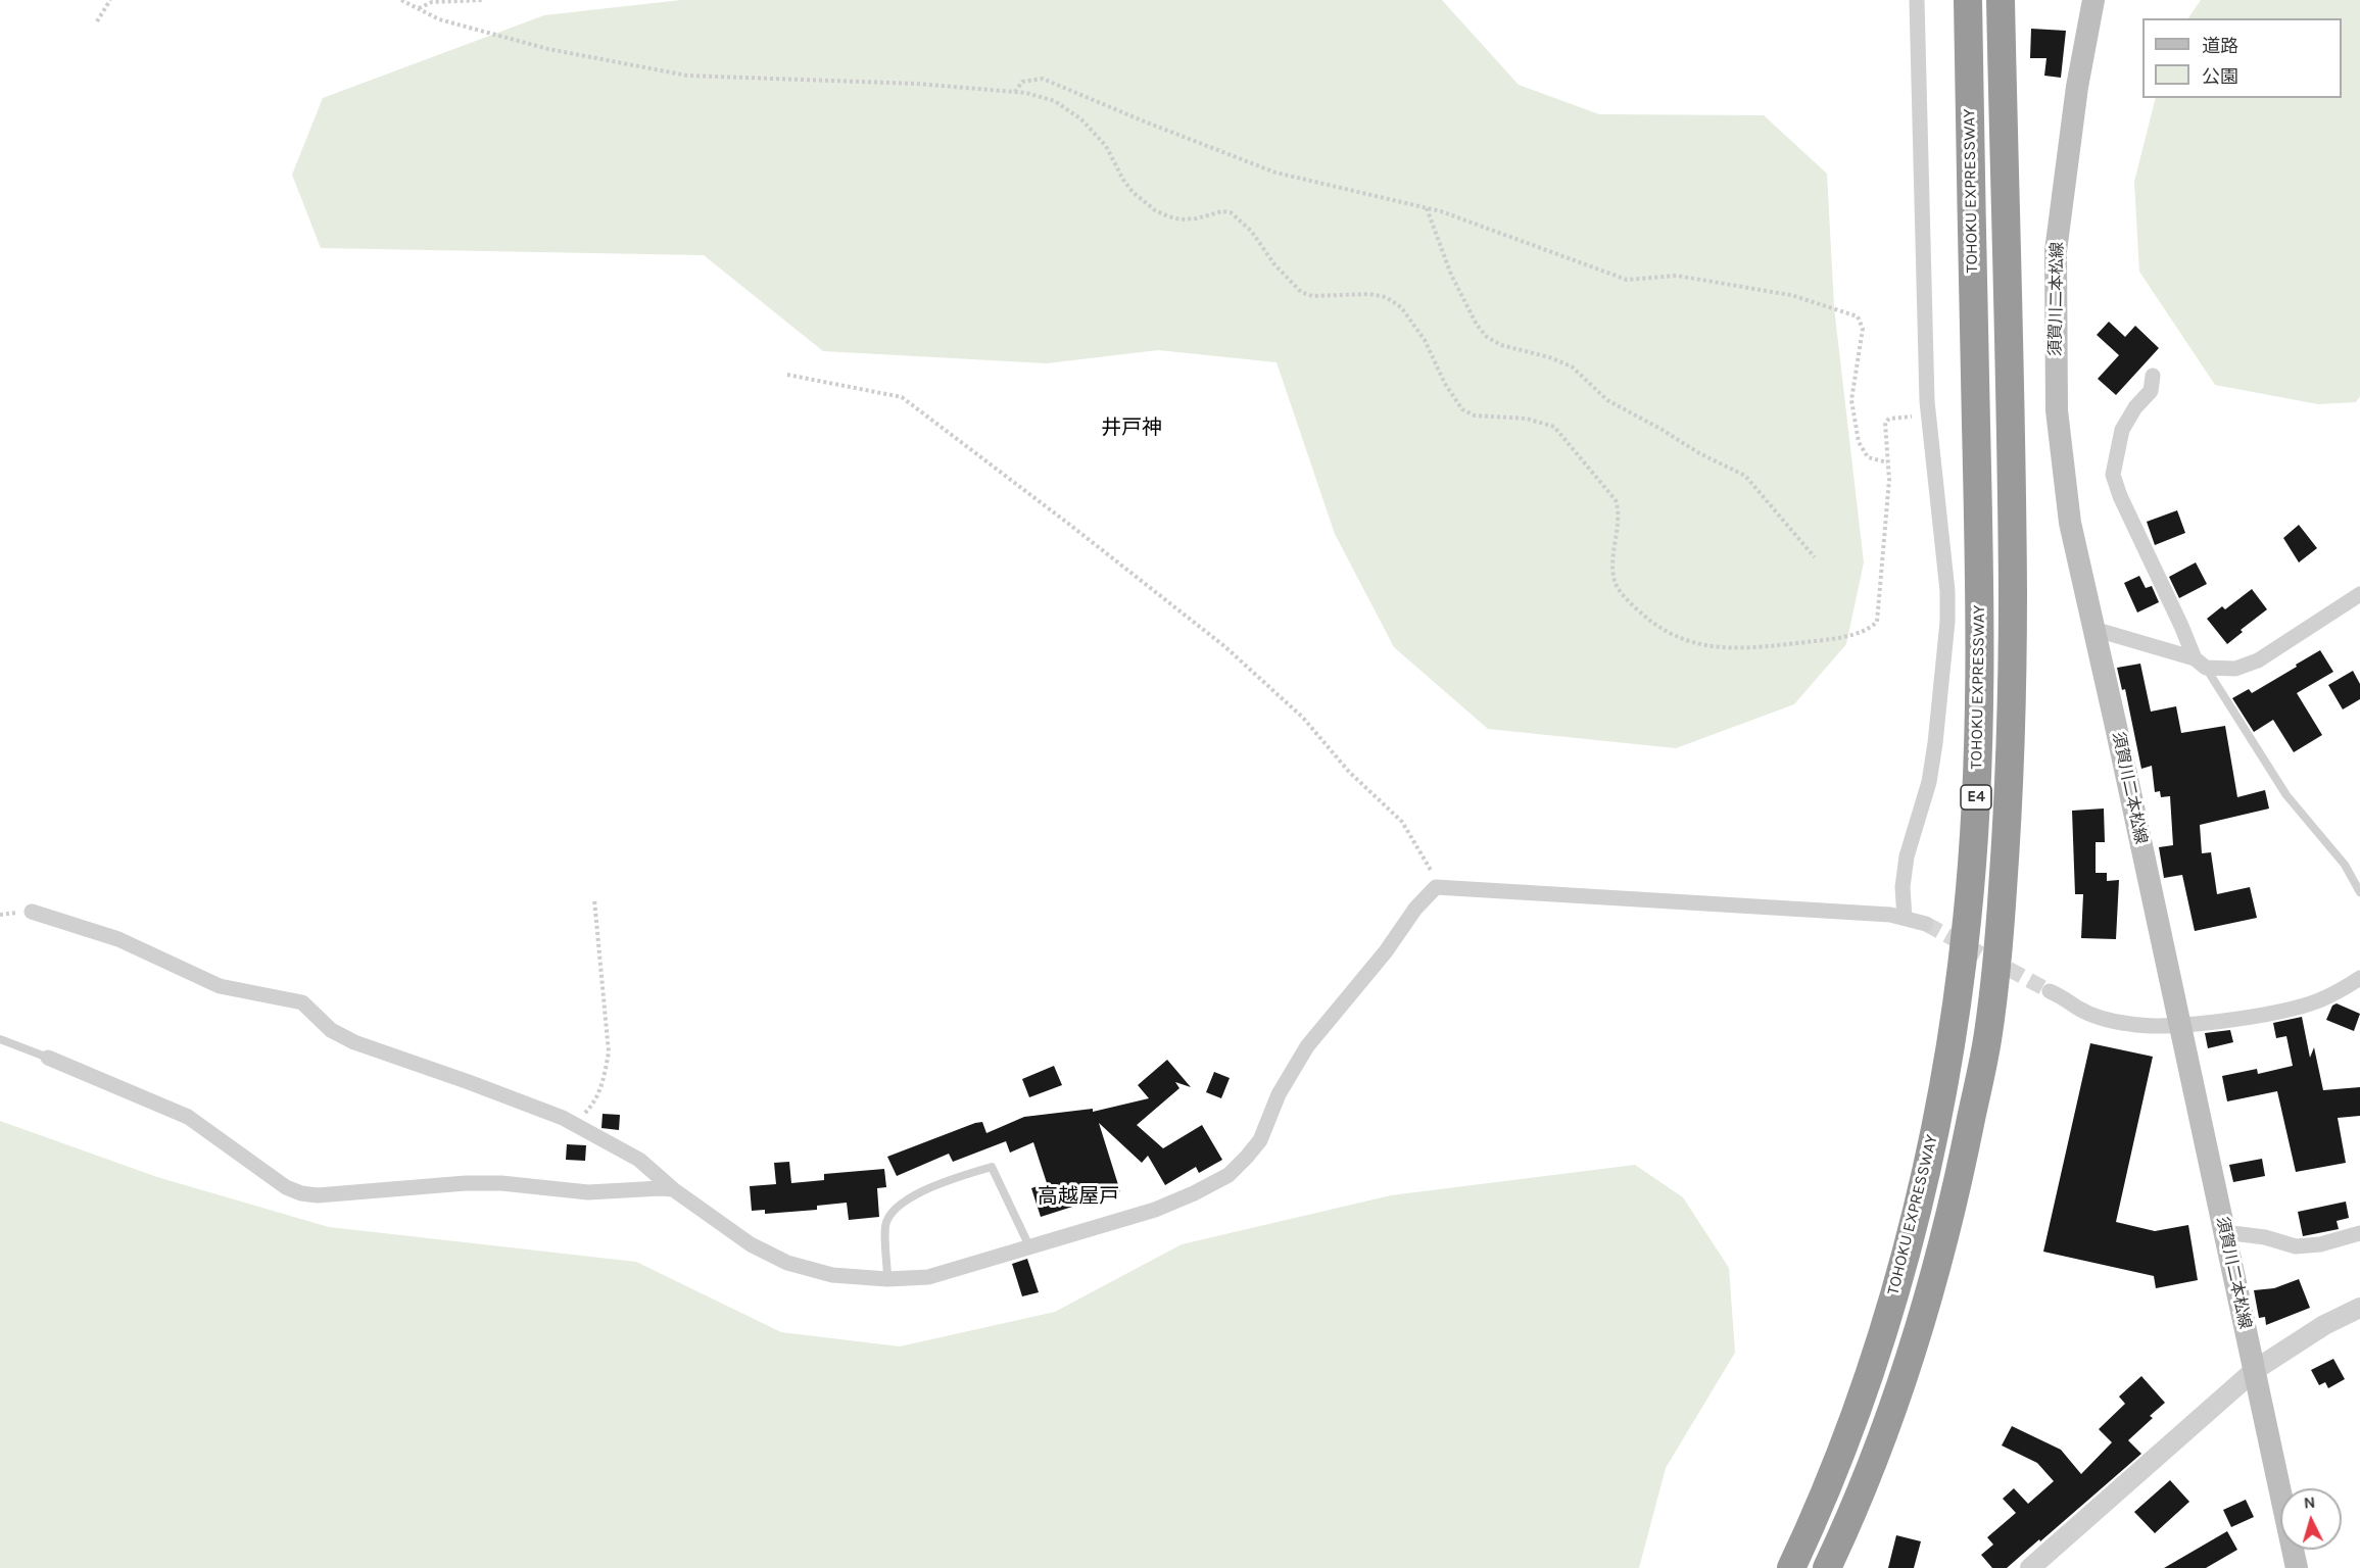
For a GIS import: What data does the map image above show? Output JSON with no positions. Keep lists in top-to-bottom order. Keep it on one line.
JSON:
{"streets":{"highway":["TOHOKU EXPRESSWAY","E4"],"main road":["須賀川二本松線"]},"districts":["井戸神","高越屋戸"],"legend":["道路","公園"],"north":"top"}
